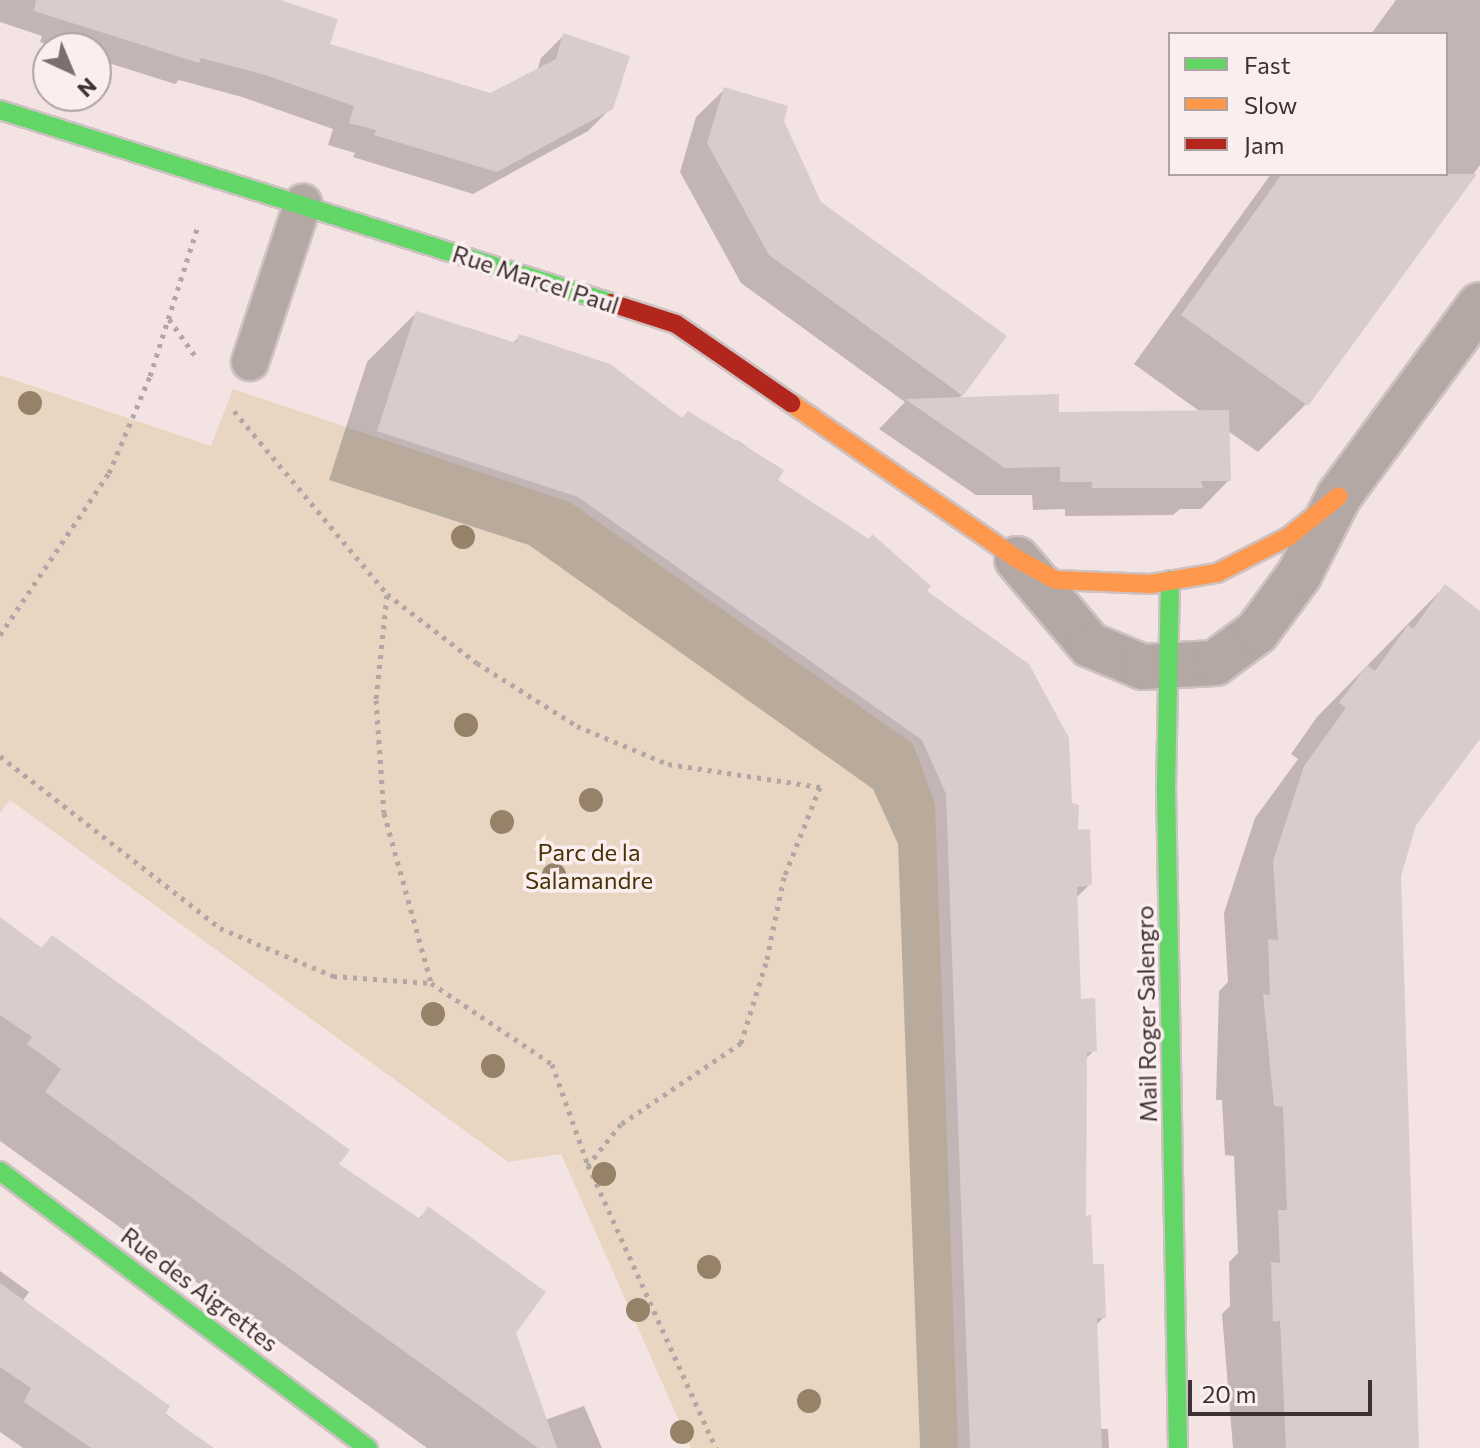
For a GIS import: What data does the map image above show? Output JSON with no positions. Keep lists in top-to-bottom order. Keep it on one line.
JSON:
{"streets":{"street":["Rue Marcel Paul","Mail Roger Salengro","Rue des Aigrettes"]},"crossings":[["Rue Marcel Paul","Mail Roger Salengro"]],"parks":["Parc de la Salamandre"],"legend":["Fast","Slow","Jam"],"scale_bar":"20 m","north":"bottom right"}
